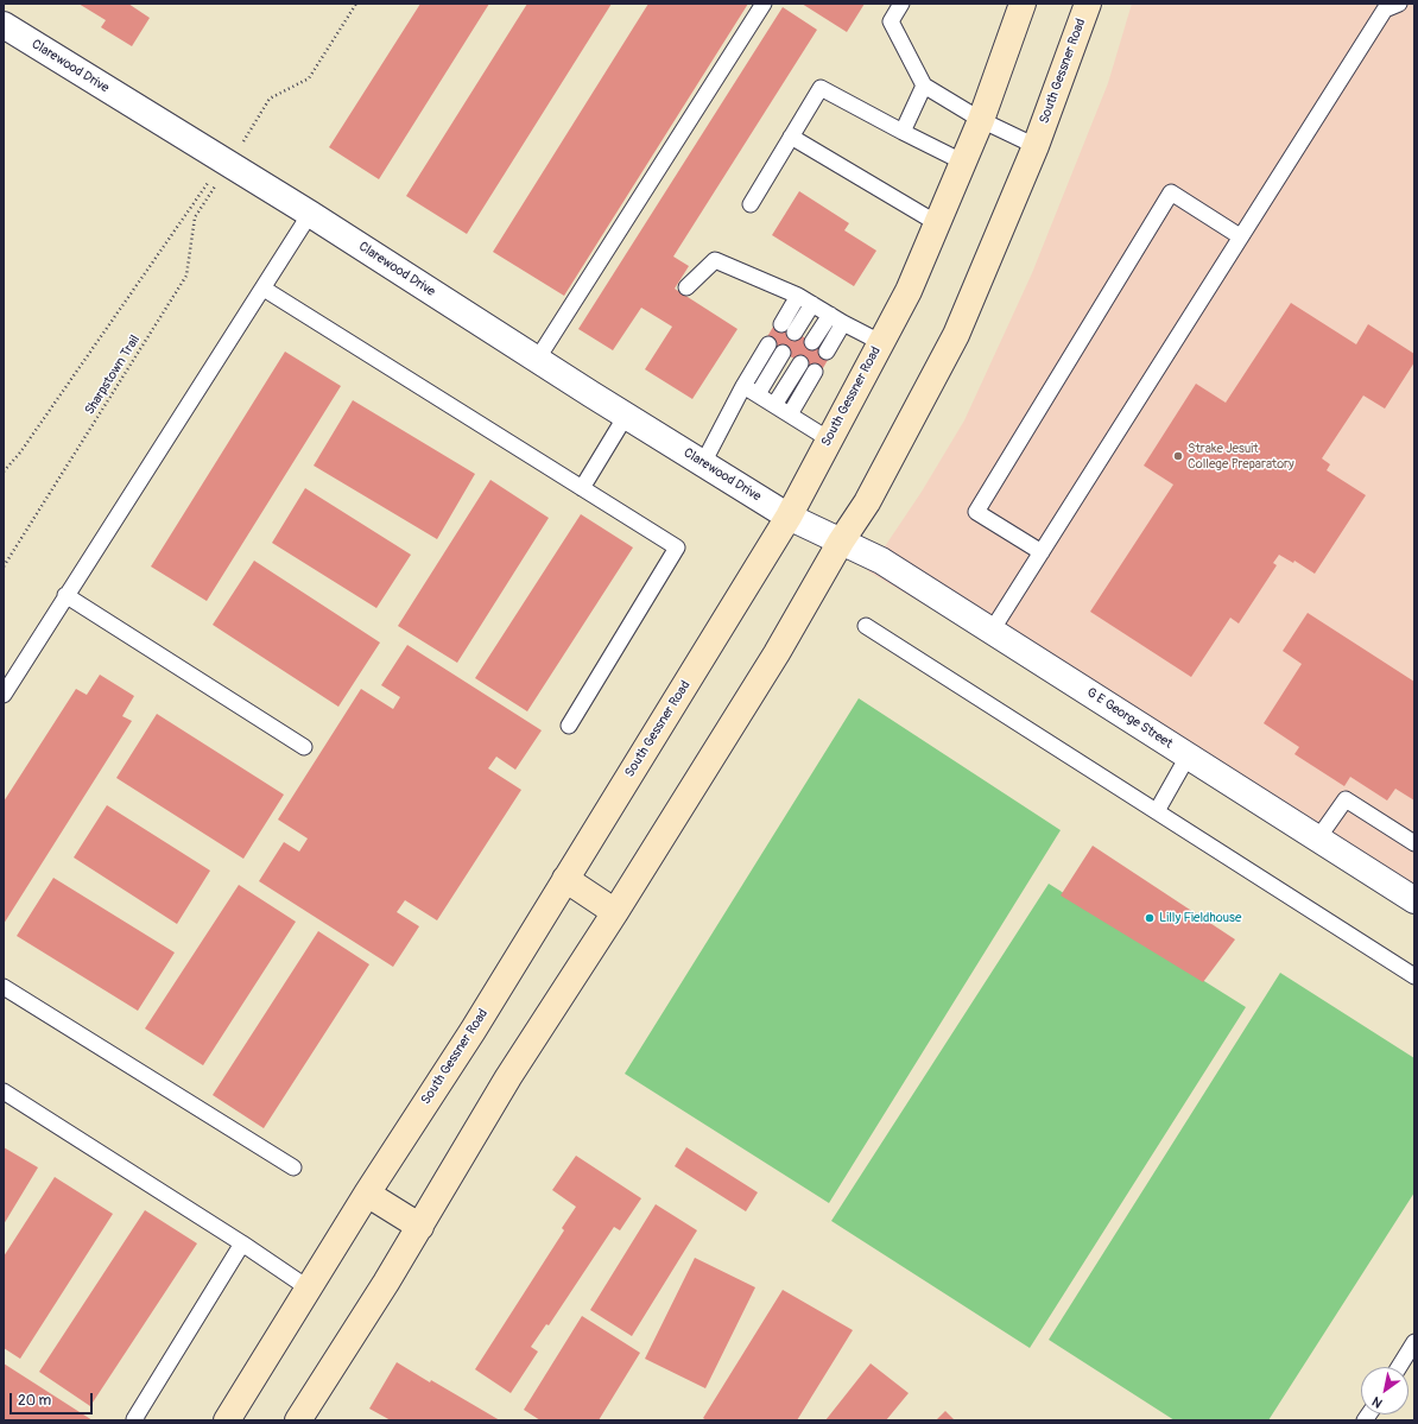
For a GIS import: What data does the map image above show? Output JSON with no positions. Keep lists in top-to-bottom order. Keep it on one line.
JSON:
{"streets":{"main road":["South Gessner Road"],"street":["Clarewood Drive","G E George Street"],"path":["Sharpstown Trail"]},"crossings":[["Clarewood Drive","South Gessner Road"],["Clarewood Drive","G E George Street"],["South Gessner Road","G E George Street"]],"places":["Strake Jesuit College Preparatory","Lilly Fieldhouse"],"scale_bar":"20 m","north":"bottom left"}
